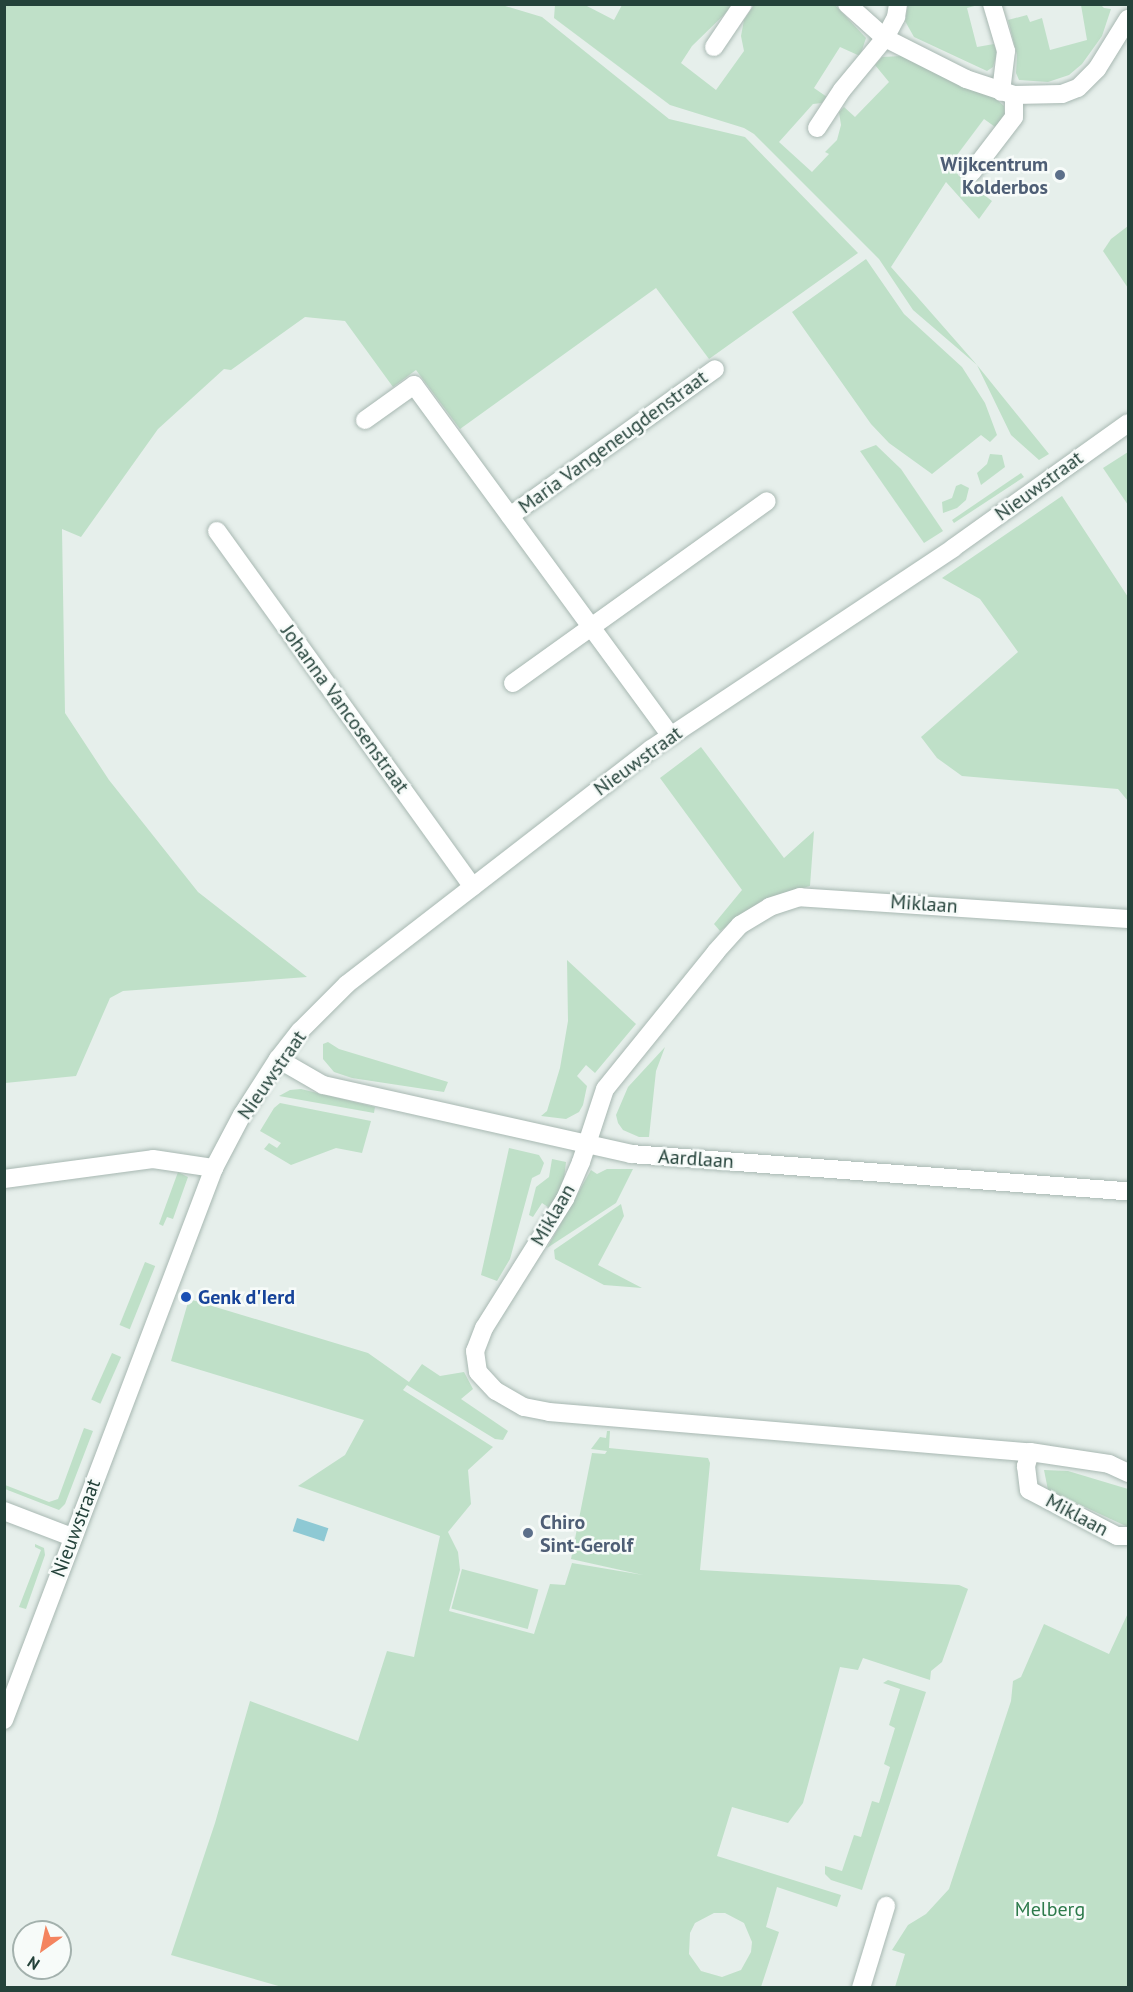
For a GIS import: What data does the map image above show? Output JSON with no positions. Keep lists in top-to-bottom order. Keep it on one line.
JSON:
{"streets":{"street":["Maria Vangeneugdenstraat","Nieuwstraat","Johanna Vancosenstraat","Miklaan","Aardlaan"]},"crossings":[["Maria Vangeneugdenstraat","Nieuwstraat"],["Nieuwstraat","Johanna Vancosenstraat"],["Nieuwstraat","Aardlaan"],["Miklaan","Aardlaan"]],"parks":["Melberg"],"places":["Wijkcentrum Kolderbos","Genk d'Ierd","Chiro Sint-Gerolf"],"north":"bottom left"}
